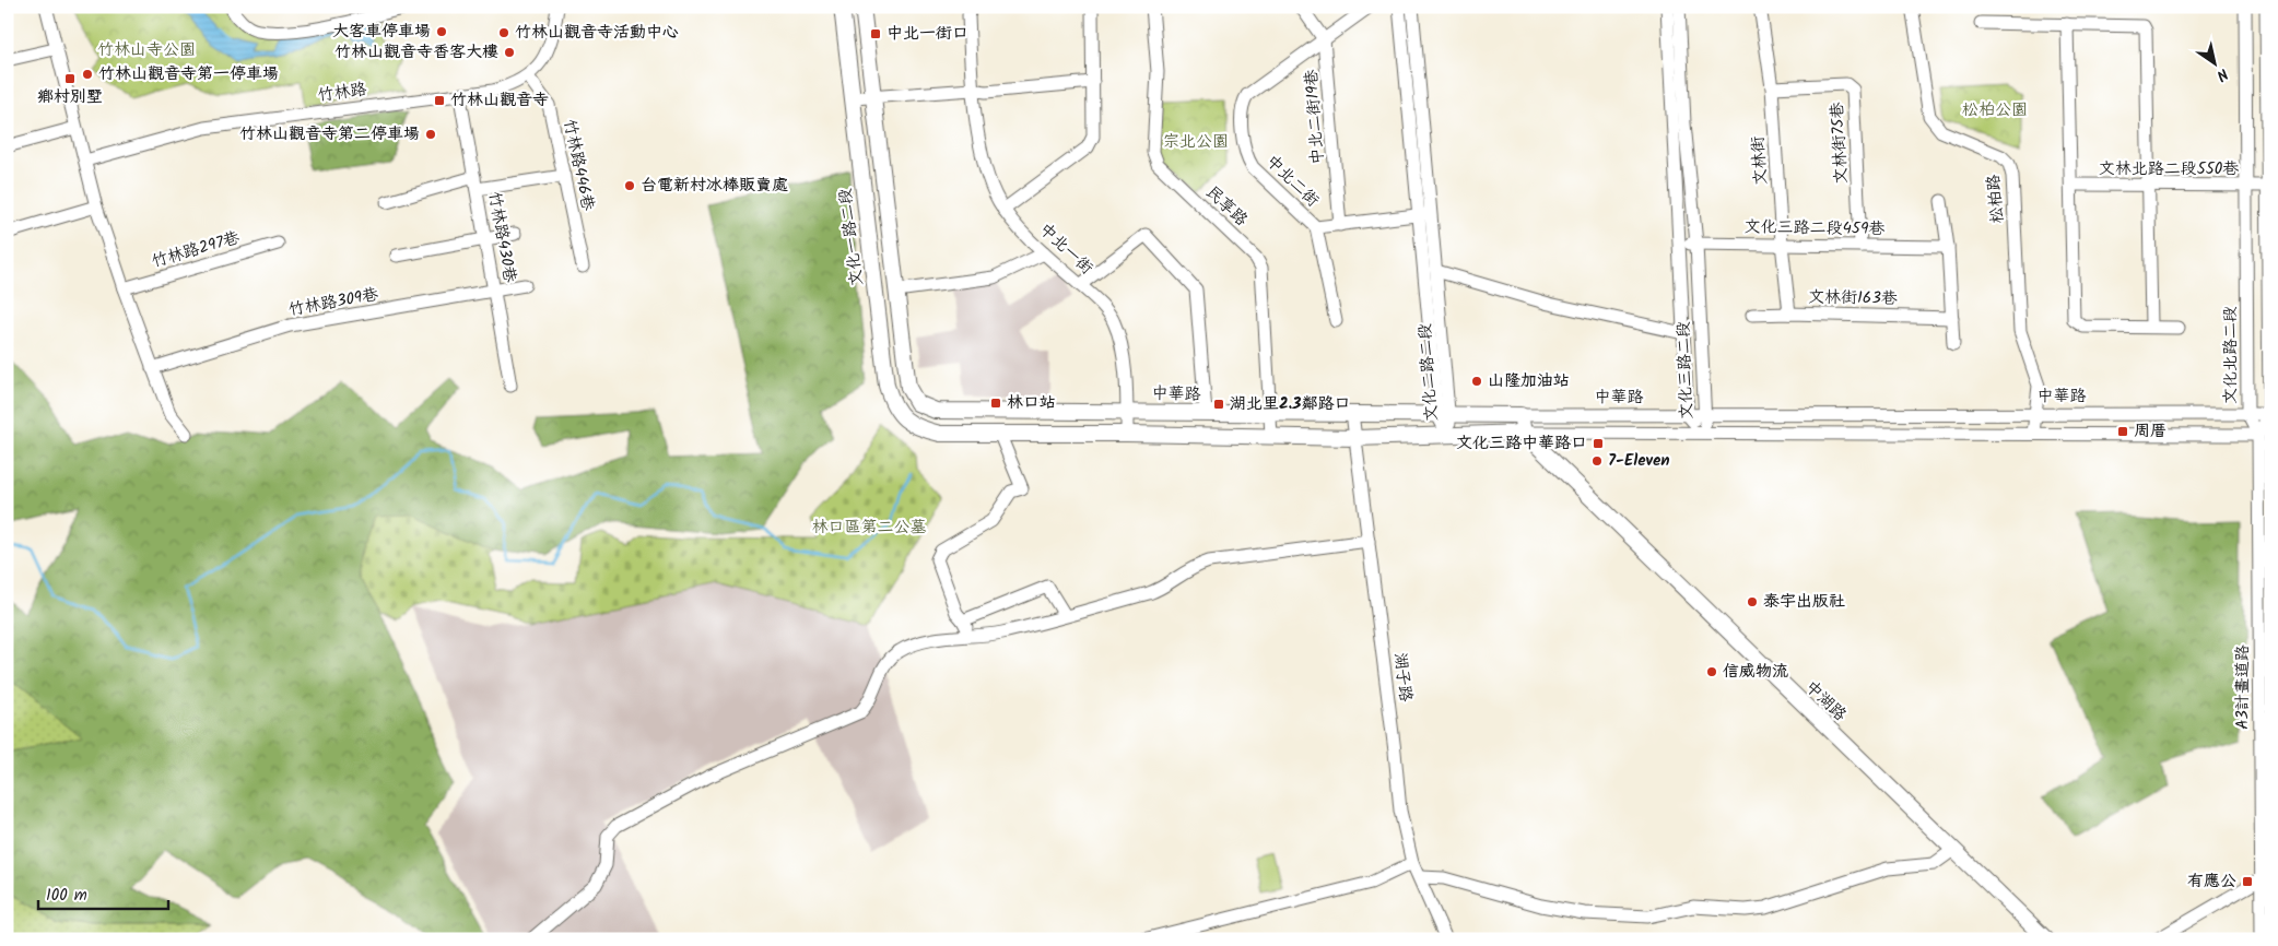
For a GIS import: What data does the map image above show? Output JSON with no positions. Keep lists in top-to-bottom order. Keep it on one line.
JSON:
{"streets":{"main road":["文化一路二段","中華路","中湖路"],"street":["竹林路","中北二街19巷","文林街75巷","文林街","竹林路446巷","文林北路二段550巷","中北二街","松柏路","民享路","文化三路二段459巷","竹林路430巷","中北一街","竹林路297巷","文林街163巷","竹林路309巷","文化北路二段","文化三路二段","文化二路二段","湖子路","A3計畫道路"]},"crossings":[["竹林路","竹林路446巷"],["竹林路","竹林路430巷"],["中北二街19巷","中北二街"],["文林街75巷","文林街"],["文林街75巷","文化三路二段459巷"],["文林街","文化三路二段459巷"],["文林街","文林街163巷"],["文林北路二段550巷","文化北路二段"],["中北二街","文化二路二段"],["松柏路","中華路"],["民享路","中華路"],["文化三路二段459巷","文化三路二段"],["竹林路430巷","竹林路309巷"],["中北一街","中華路"],["文化北路二段","中華路"],["文化北路二段","A3計畫道路"],["文化三路二段","中華路"],["文化二路二段","中華路"],["中華路","湖子路"]],"parks":["竹林山寺公園","松柏公園","宗北公園","林口區第二公墓"],"places":{"other":["大客車停車場","竹林山觀音寺活動中心","竹林山觀音寺香客大樓","竹林山觀音寺第一停車場","竹林山觀音寺第二停車場","台電新村冰棒販賣處","山隆加油站","7-Eleven","泰宇出版社","信威物流"],"transit":["中北一街口","鄉村別墅","竹林山觀音寺","林口站","湖北里2.3鄰路口","周厝","文化三路中華路口","有應公"]},"scale_bar":"100 m","north":"bottom right"}
